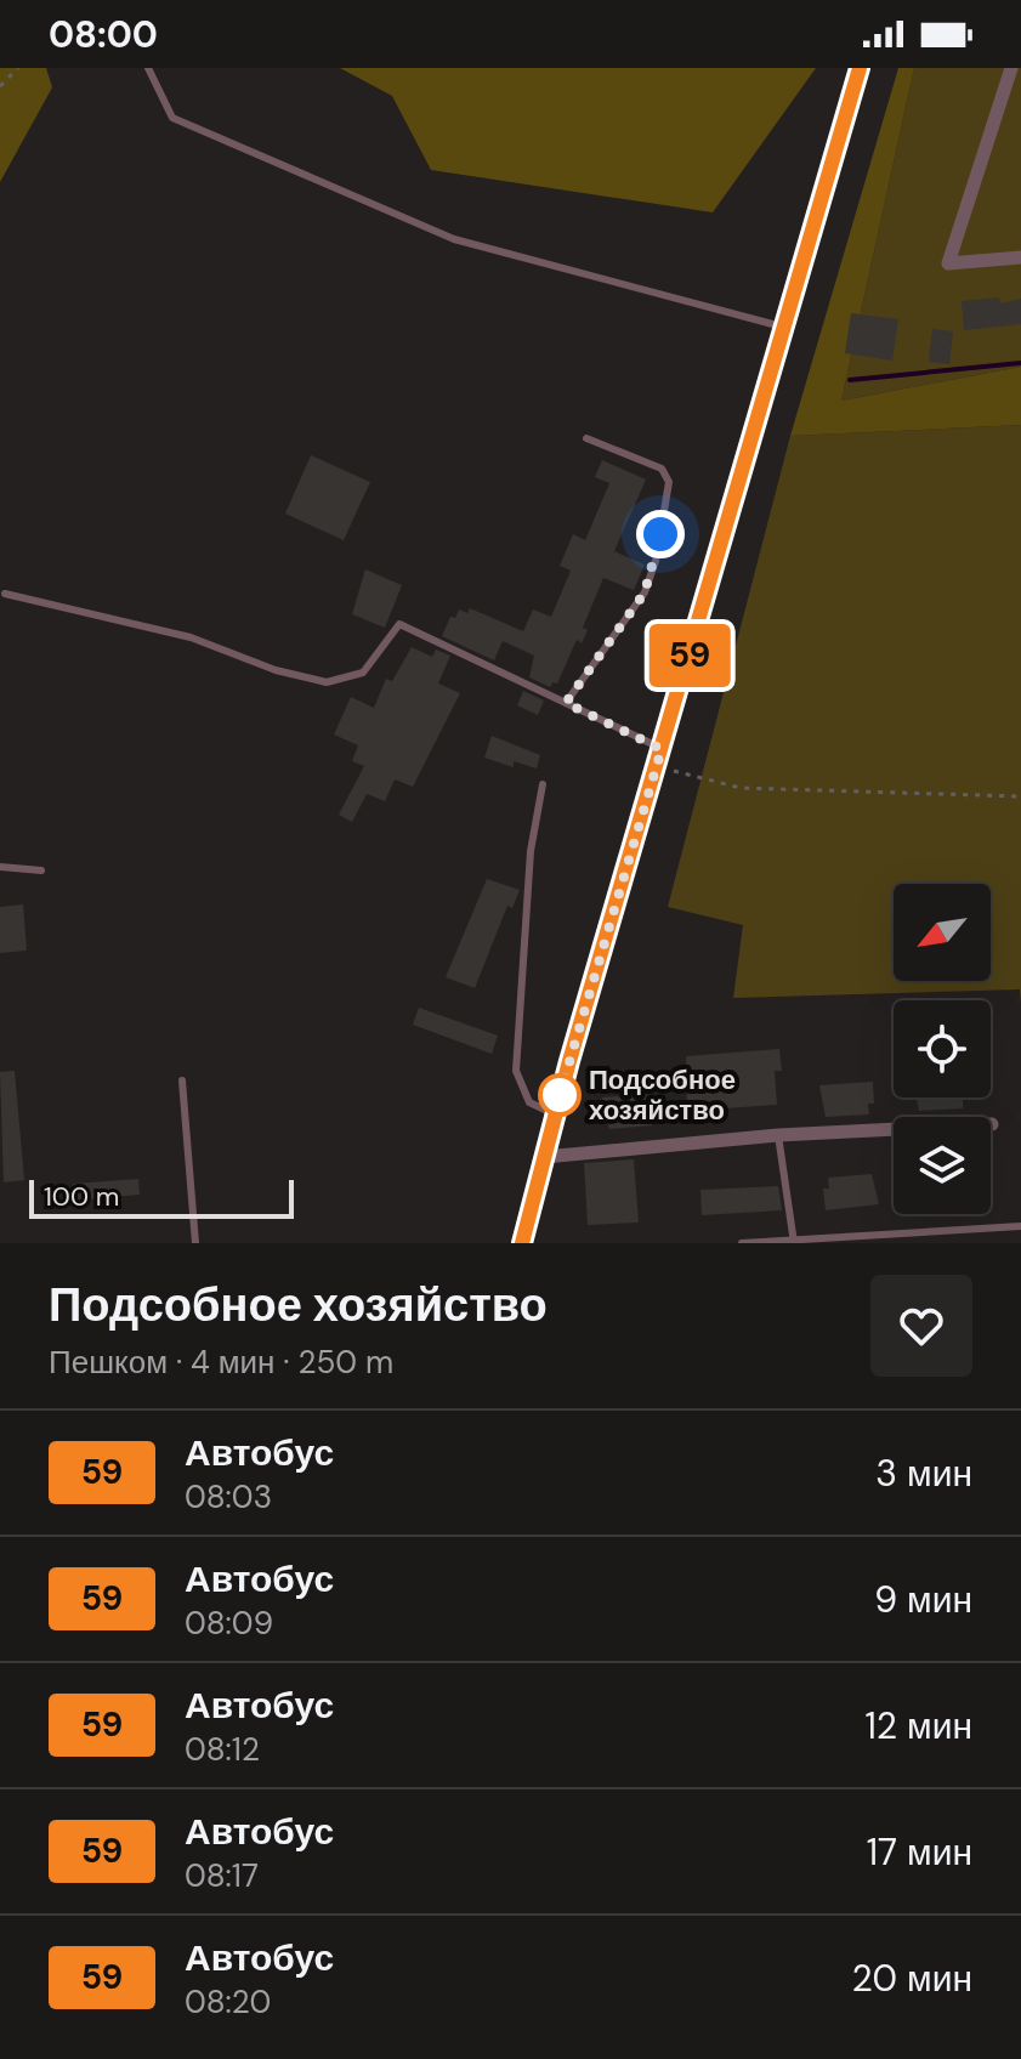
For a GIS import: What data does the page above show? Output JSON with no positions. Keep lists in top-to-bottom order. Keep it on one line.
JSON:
{"places":["Подсобное хозяйство"],"lines":["bus line 59"],"scale_bar":"100 m","north":"bottom left","page":{"status":"08:00","on_map":"59","scale":"100 m","heading":["Подсобное хозяйство","Пешком · 4 мин · 250 m"],"list":[{"mark":"59","name":"Автобус","note":"08:03","value":"3 мин"},{"mark":"59","name":"Автобус","note":"08:09","value":"9 мин"},{"mark":"59","name":"Автобус","note":"08:12","value":"12 мин"},{"mark":"59","name":"Автобус","note":"08:17","value":"17 мин"},{"mark":"59","name":"Автобус","note":"08:20","value":"20 мин"}]}}
